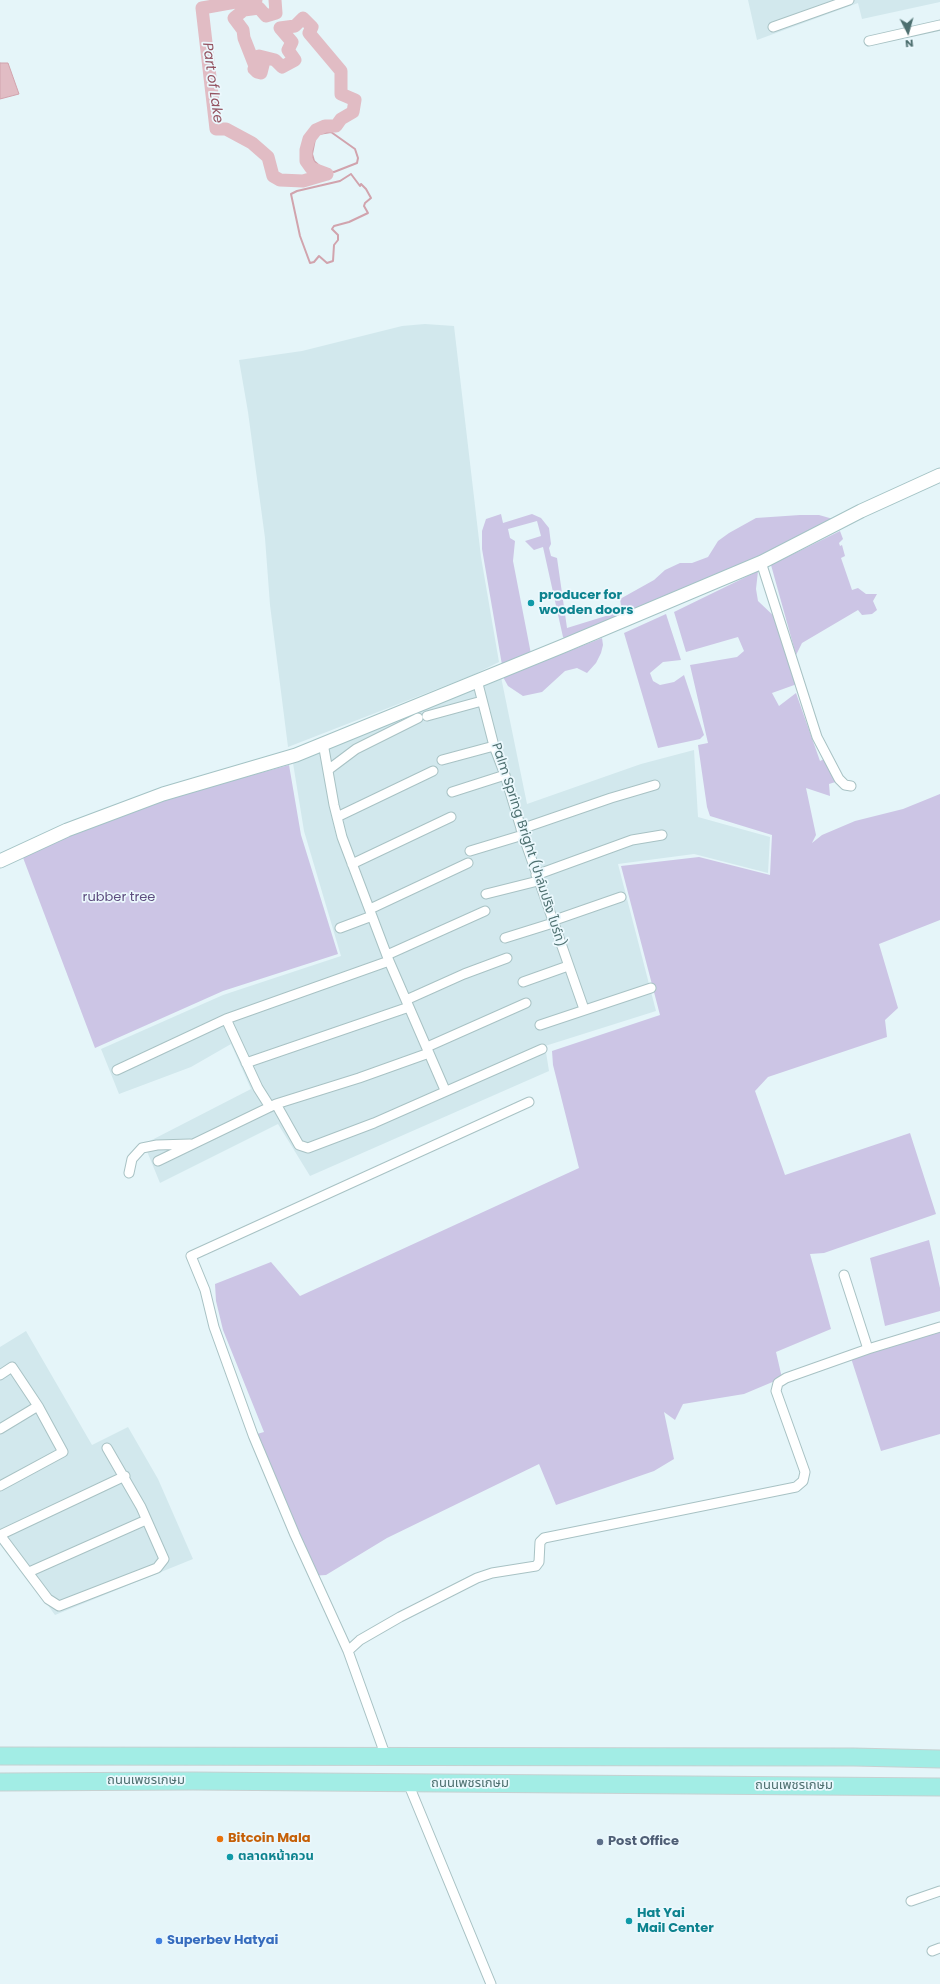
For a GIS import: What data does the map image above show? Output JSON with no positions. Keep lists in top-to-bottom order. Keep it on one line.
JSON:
{"streets":{"highway":["ถนนเพชรเกษม"],"street":["Palm Spring Bright (ปาล์มปริง ไบร์ท)"]},"water":["Part of Lake"],"parks":["rubber tree"],"places":["producer for wooden doors","Bitcoin Mala","Post Office","ตลาดหน้าควน","Hat Yai Mail Center","Superbev Hatyai"],"north":"bottom"}
